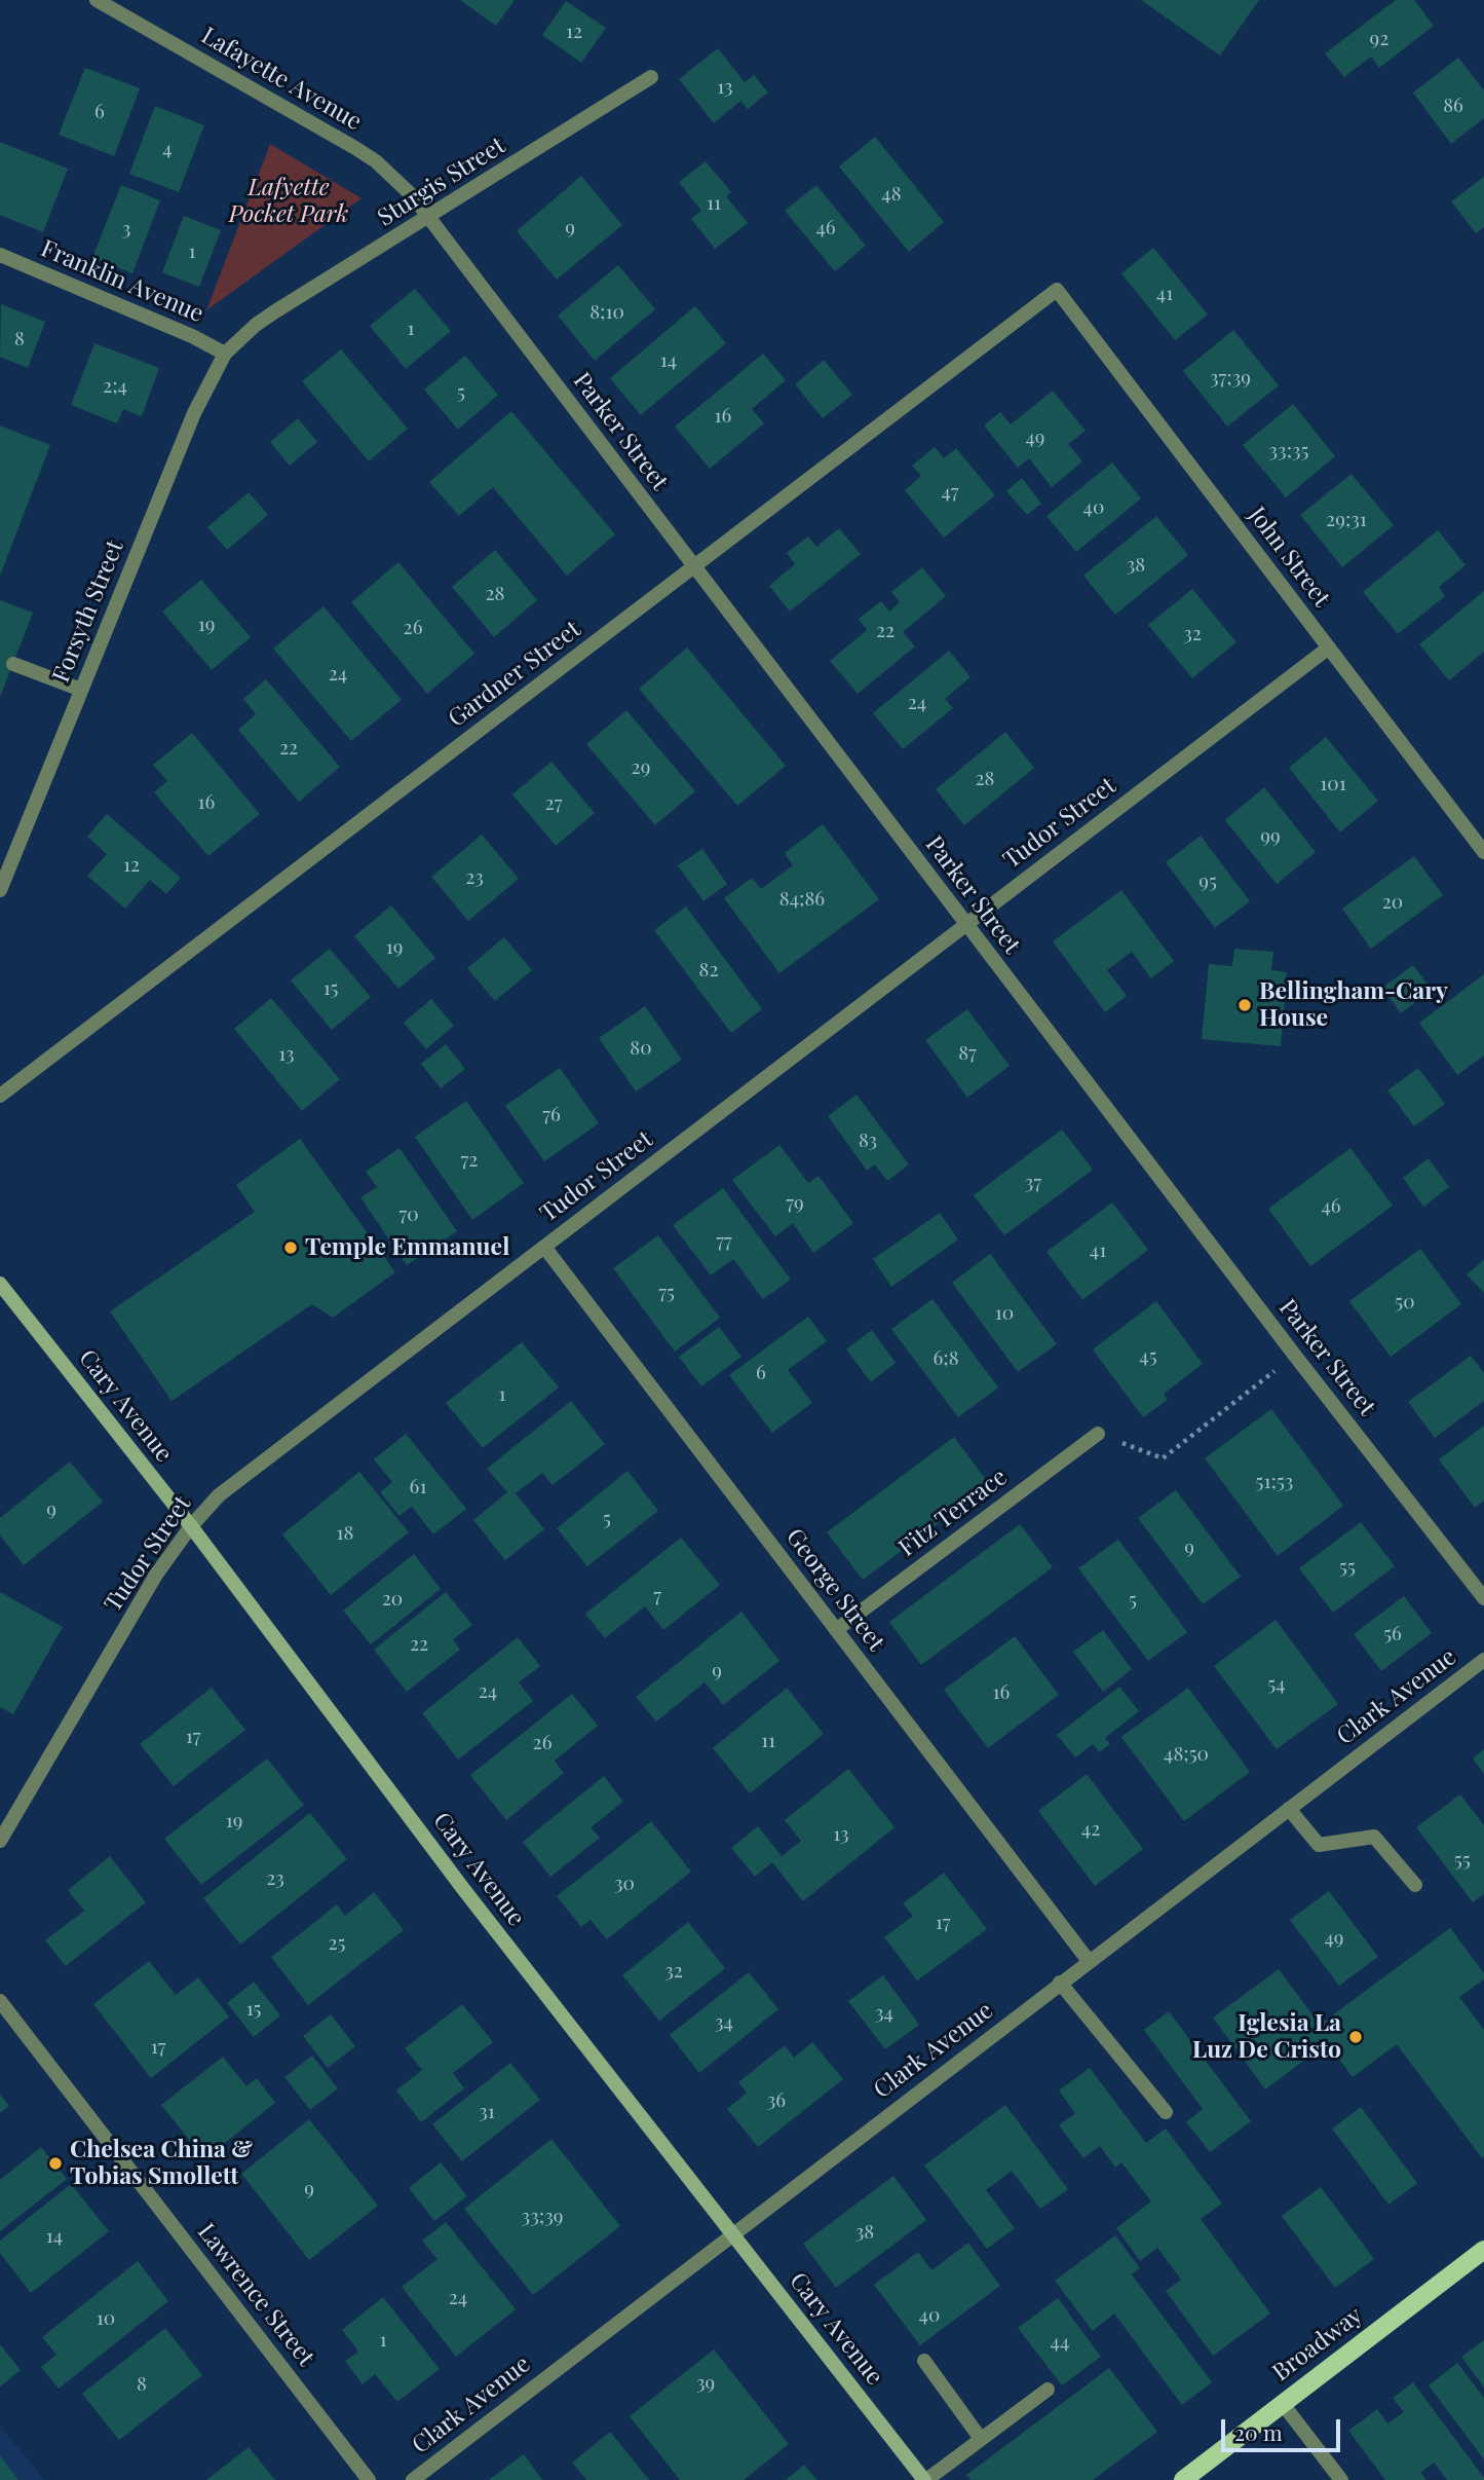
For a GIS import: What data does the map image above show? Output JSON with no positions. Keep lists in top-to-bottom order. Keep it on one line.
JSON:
{"streets":{"main road":["Cary Avenue","Broadway"],"street":["Lafayette Avenue","Sturgis Street","Franklin Avenue","Parker Street","John Street","Forsyth Street","Gardner Street","Tudor Street","Fitz Terrace","George Street","Clark Avenue","Lawrence Street"]},"crossings":[["Lafayette Avenue","Sturgis Street"],["Lafayette Avenue","Parker Street"],["Sturgis Street","Franklin Avenue"],["Sturgis Street","Parker Street"],["Sturgis Street","Forsyth Street"],["Franklin Avenue","Forsyth Street"],["Parker Street","Gardner Street"],["Parker Street","Tudor Street"],["John Street","Gardner Street"],["John Street","Tudor Street"],["Tudor Street","Cary Avenue"],["Tudor Street","George Street"],["Cary Avenue","Clark Avenue"],["Fitz Terrace","George Street"],["George Street","Clark Avenue"]],"parks":["Lafyette Pocket Park"],"places":["Bellingham-Cary House","Temple Emmanuel","Iglesia La Luz De Cristo","Chelsea China & Tobias Smollett"],"house_numbers":["12","92","13","86","6","4","48","11","9","46","3","1","41","8;10","1","8","14","37;39","2;4","5","16","49","33;35","47","40","29;31","38","28","19","26","22","32","24","24","22","29","28","101","16","27","99","12","23","95","84;86","20","19","82","15","80","87","13","76","83","72","37","79","46","70","77","41","75","50","10","45","6;8","6","1","51;53","61","9","5","18","9","55","7","20","5","56","22","9","54","24","16","17","11","26","48;50","19","42","13","55","23","30","17","49","25","32","15","34","34","17","36","31","9","33;39","38","14","24","40","10","1","44","39","8"],"scale_bar":"20 m"}
